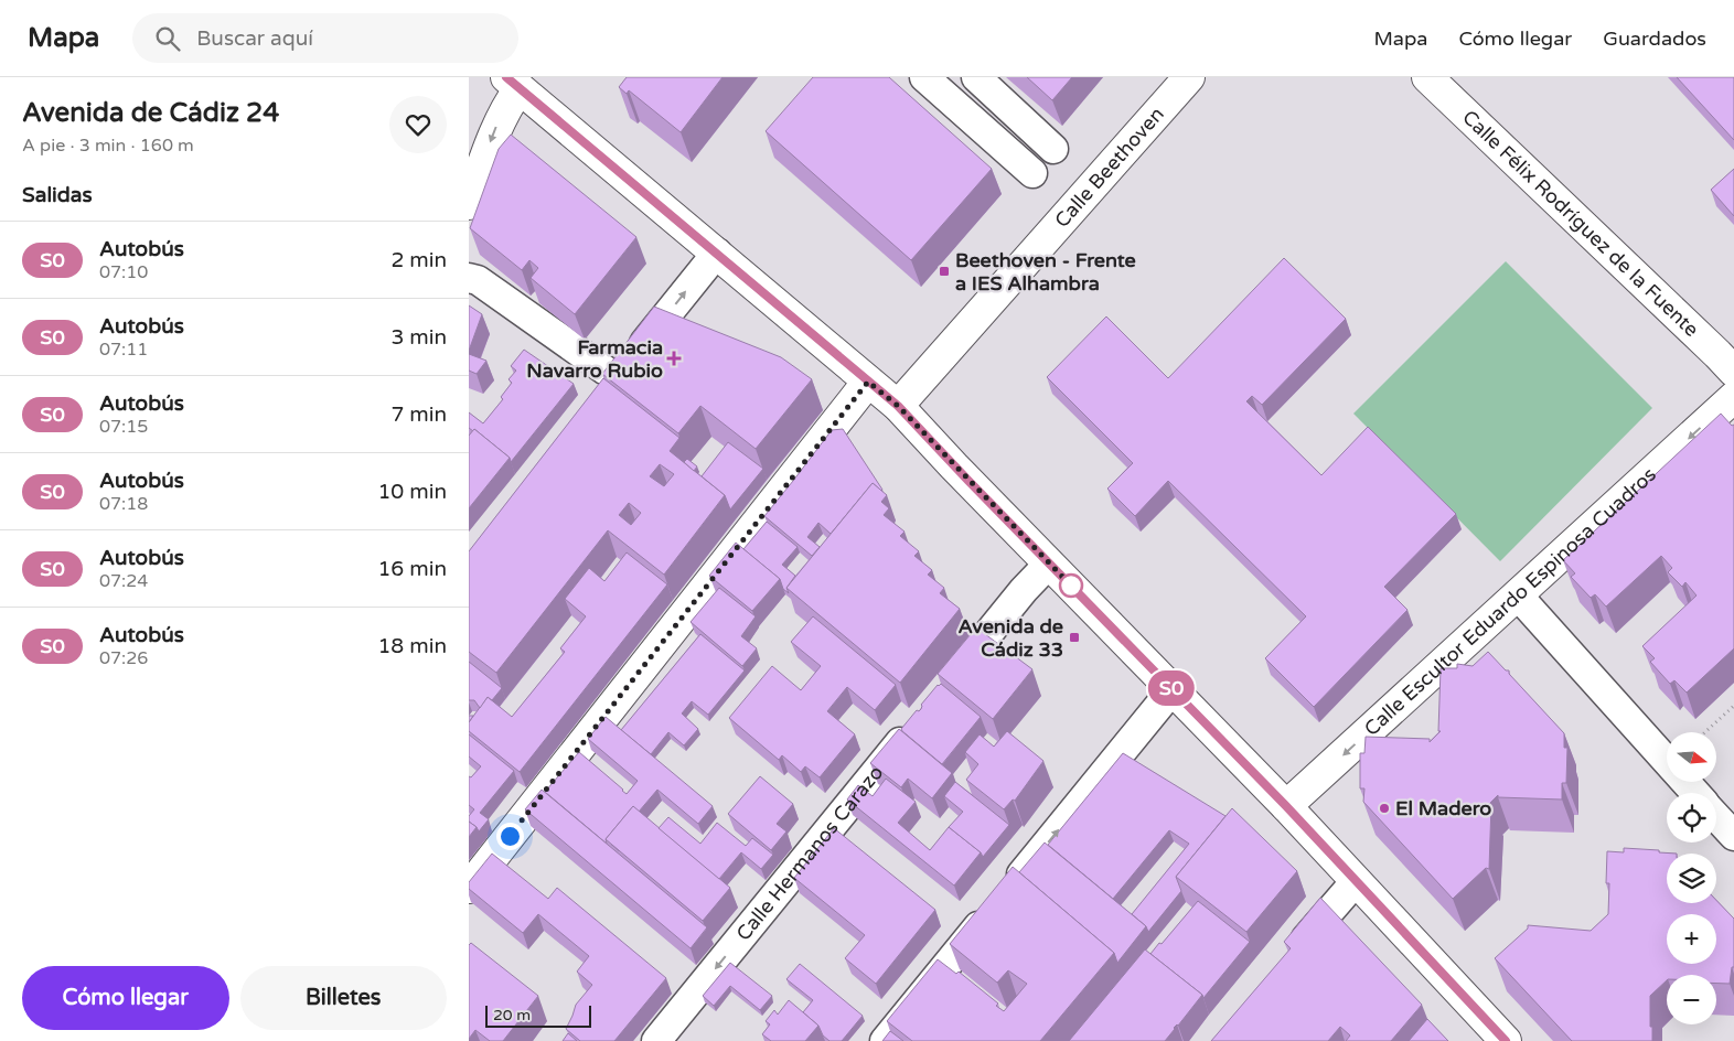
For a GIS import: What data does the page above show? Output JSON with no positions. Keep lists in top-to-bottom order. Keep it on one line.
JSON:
{"streets":{"main road":["Calle Beethoven","Calle Félix Rodríguez de la Fuente","Calle Escultor Eduardo Espinosa Cuadros"],"street":["Calle Hermanos Carazo"]},"one_way":["Calle Escultor Eduardo Espinosa Cuadros"],"places":{"transit":["Beethoven - Frente a IES Alhambra","Avenida de Cádiz 33"],"health":["Farmacia Navarro Rubio"],"other":["El Madero"]},"lines":["bus line S0"],"scale_bar":"20 m","north":"right","page":{"header":"Mapa","search":"Buscar aquí","nav":["Mapa","Cómo llegar","Guardados"],"heading":[["Avenida de Cádiz 24","A pie · 3 min · 160 m"],"Salidas"],"on_map":"S0","list":[{"mark":"S0","name":"Autobús","note":"07:10","value":"2 min"},{"mark":"S0","name":"Autobús","note":"07:11","value":"3 min"},{"mark":"S0","name":"Autobús","note":"07:15","value":"7 min"},{"mark":"S0","name":"Autobús","note":"07:18","value":"10 min"},{"mark":"S0","name":"Autobús","note":"07:24","value":"16 min"},{"mark":"S0","name":"Autobús","note":"07:26","value":"18 min"}],"map_buttons":["+","−"],"buttons":["Cómo llegar","Billetes"],"scale":"20 m"}}
